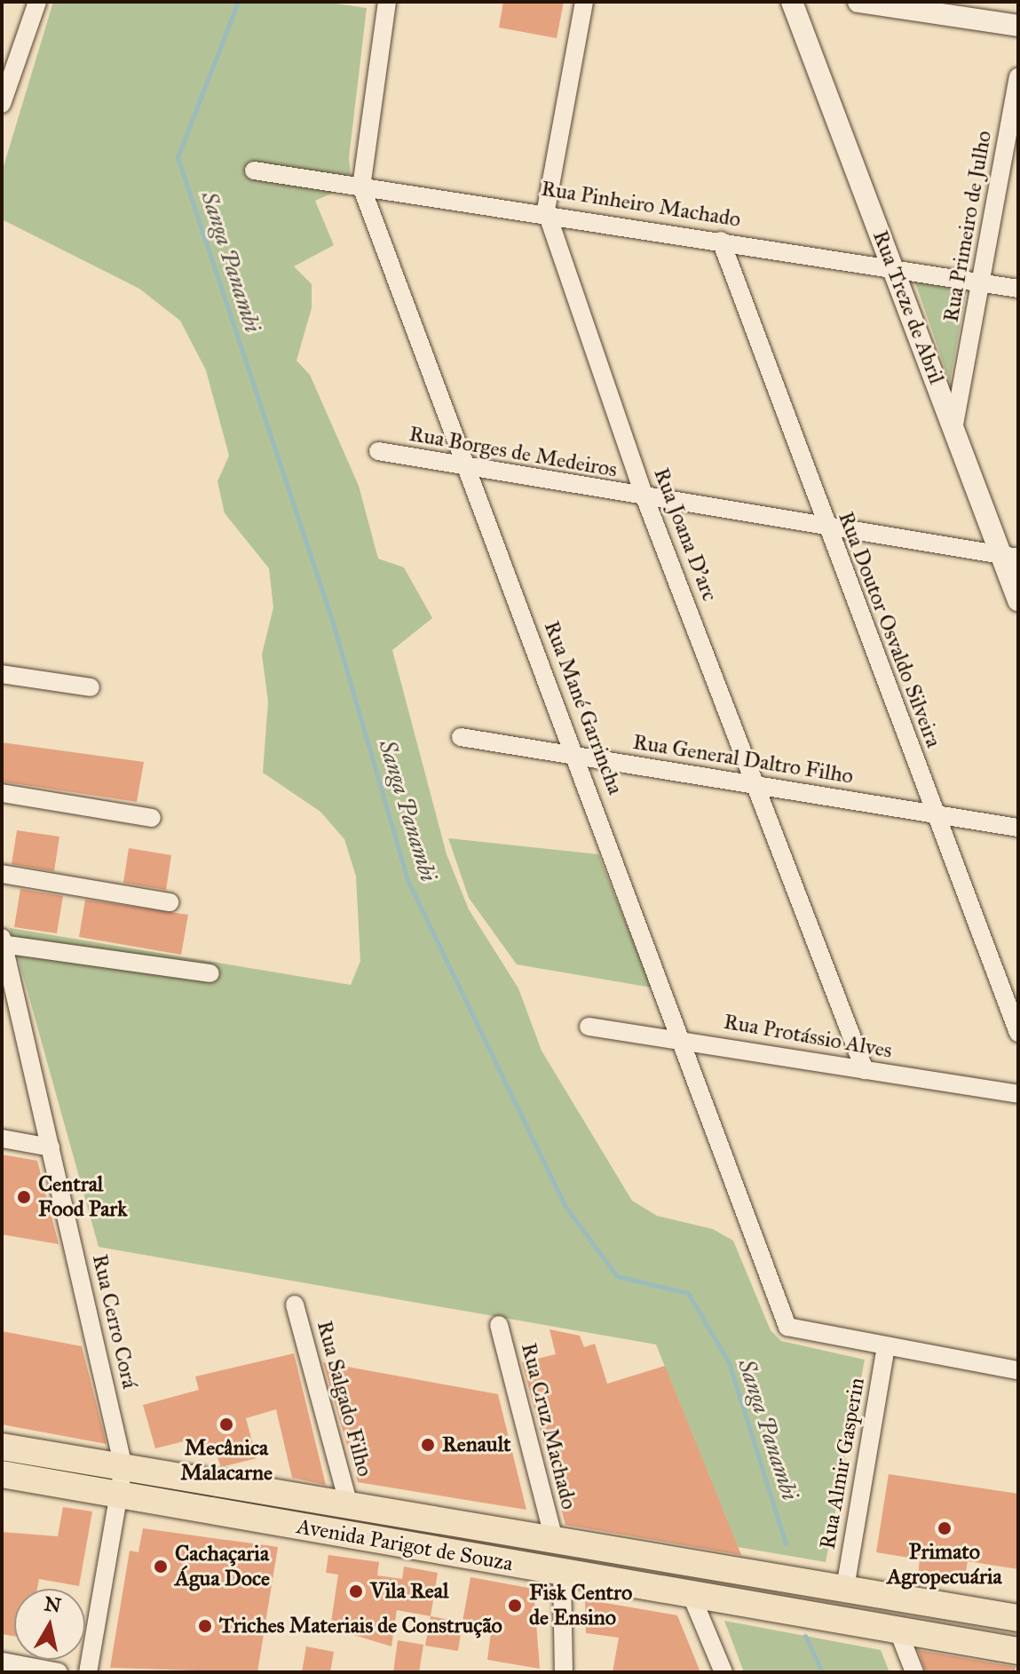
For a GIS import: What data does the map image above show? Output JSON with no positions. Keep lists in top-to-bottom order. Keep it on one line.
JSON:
{"streets":{"main road":["Avenida Parigot de Souza"],"street":["Rua Pinheiro Machado","Rua Primeiro de Julho","Rua Treze de Abril","Rua Borges de Medeiros","Rua Joana D'arc","Rua Doutor Osvaldo Silveira","Rua Mané Garrincha","Rua General Daltro Filho","Rua Protássio Alves","Rua Cerro Corá","Rua Salgado Filho","Rua Cruz Machado","Rua Almir Gasperin"]},"crossings":[["Rua Pinheiro Machado","Rua Primeiro de Julho"],["Rua Pinheiro Machado","Rua Treze de Abril"],["Rua Pinheiro Machado","Rua Joana D'arc"],["Rua Pinheiro Machado","Rua Doutor Osvaldo Silveira"],["Rua Pinheiro Machado","Rua Mané Garrincha"],["Rua Primeiro de Julho","Rua Treze de Abril"],["Rua Treze de Abril","Rua Borges de Medeiros"],["Rua Borges de Medeiros","Rua Joana D'arc"],["Rua Borges de Medeiros","Rua Doutor Osvaldo Silveira"],["Rua Borges de Medeiros","Rua Mané Garrincha"],["Rua Joana D'arc","Rua General Daltro Filho"],["Rua Joana D'arc","Rua Protássio Alves"],["Rua Doutor Osvaldo Silveira","Rua General Daltro Filho"],["Rua Mané Garrincha","Rua General Daltro Filho"],["Rua Mané Garrincha","Rua Protássio Alves"],["Rua Mané Garrincha","Rua Almir Gasperin"],["Rua Cerro Corá","Avenida Parigot de Souza"],["Rua Salgado Filho","Avenida Parigot de Souza"],["Rua Cruz Machado","Avenida Parigot de Souza"],["Rua Almir Gasperin","Avenida Parigot de Souza"]],"water":["Sanga Panambi"],"places":["Central Food Park","Mecânica Malacarne","Renault","Primato Agropecuária","Cachaçaria Água Doce","Vila Real","Fisk Centro de Ensino","Triches Materiais de Construção"],"north":"top"}
